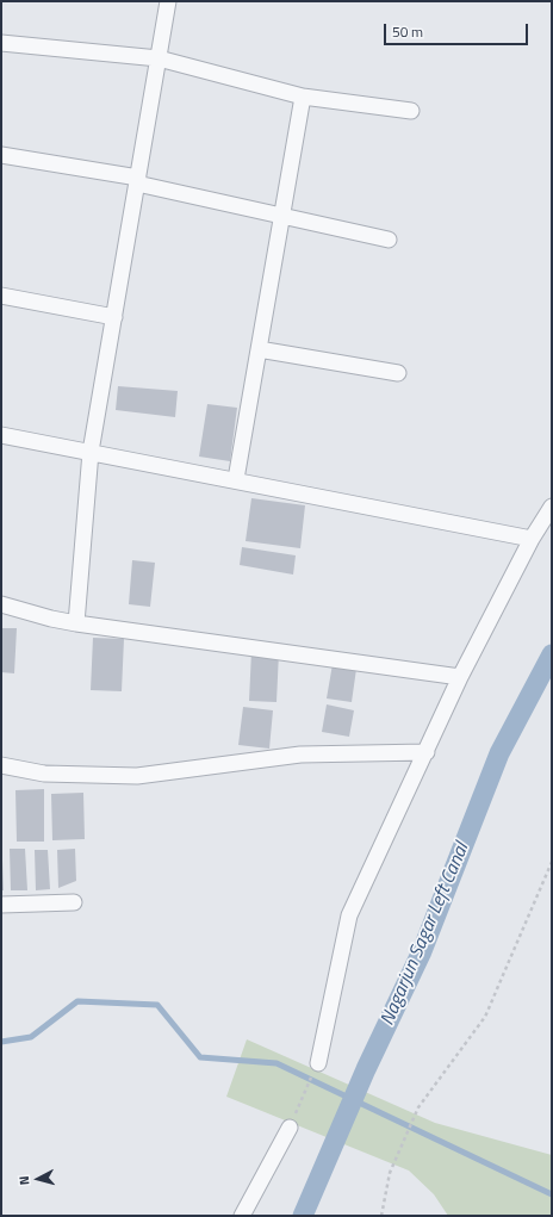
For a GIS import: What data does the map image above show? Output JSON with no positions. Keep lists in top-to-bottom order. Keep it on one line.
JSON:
{"water":["Nagarjun Sagar Left Canal"],"scale_bar":"50 m","north":"left"}
